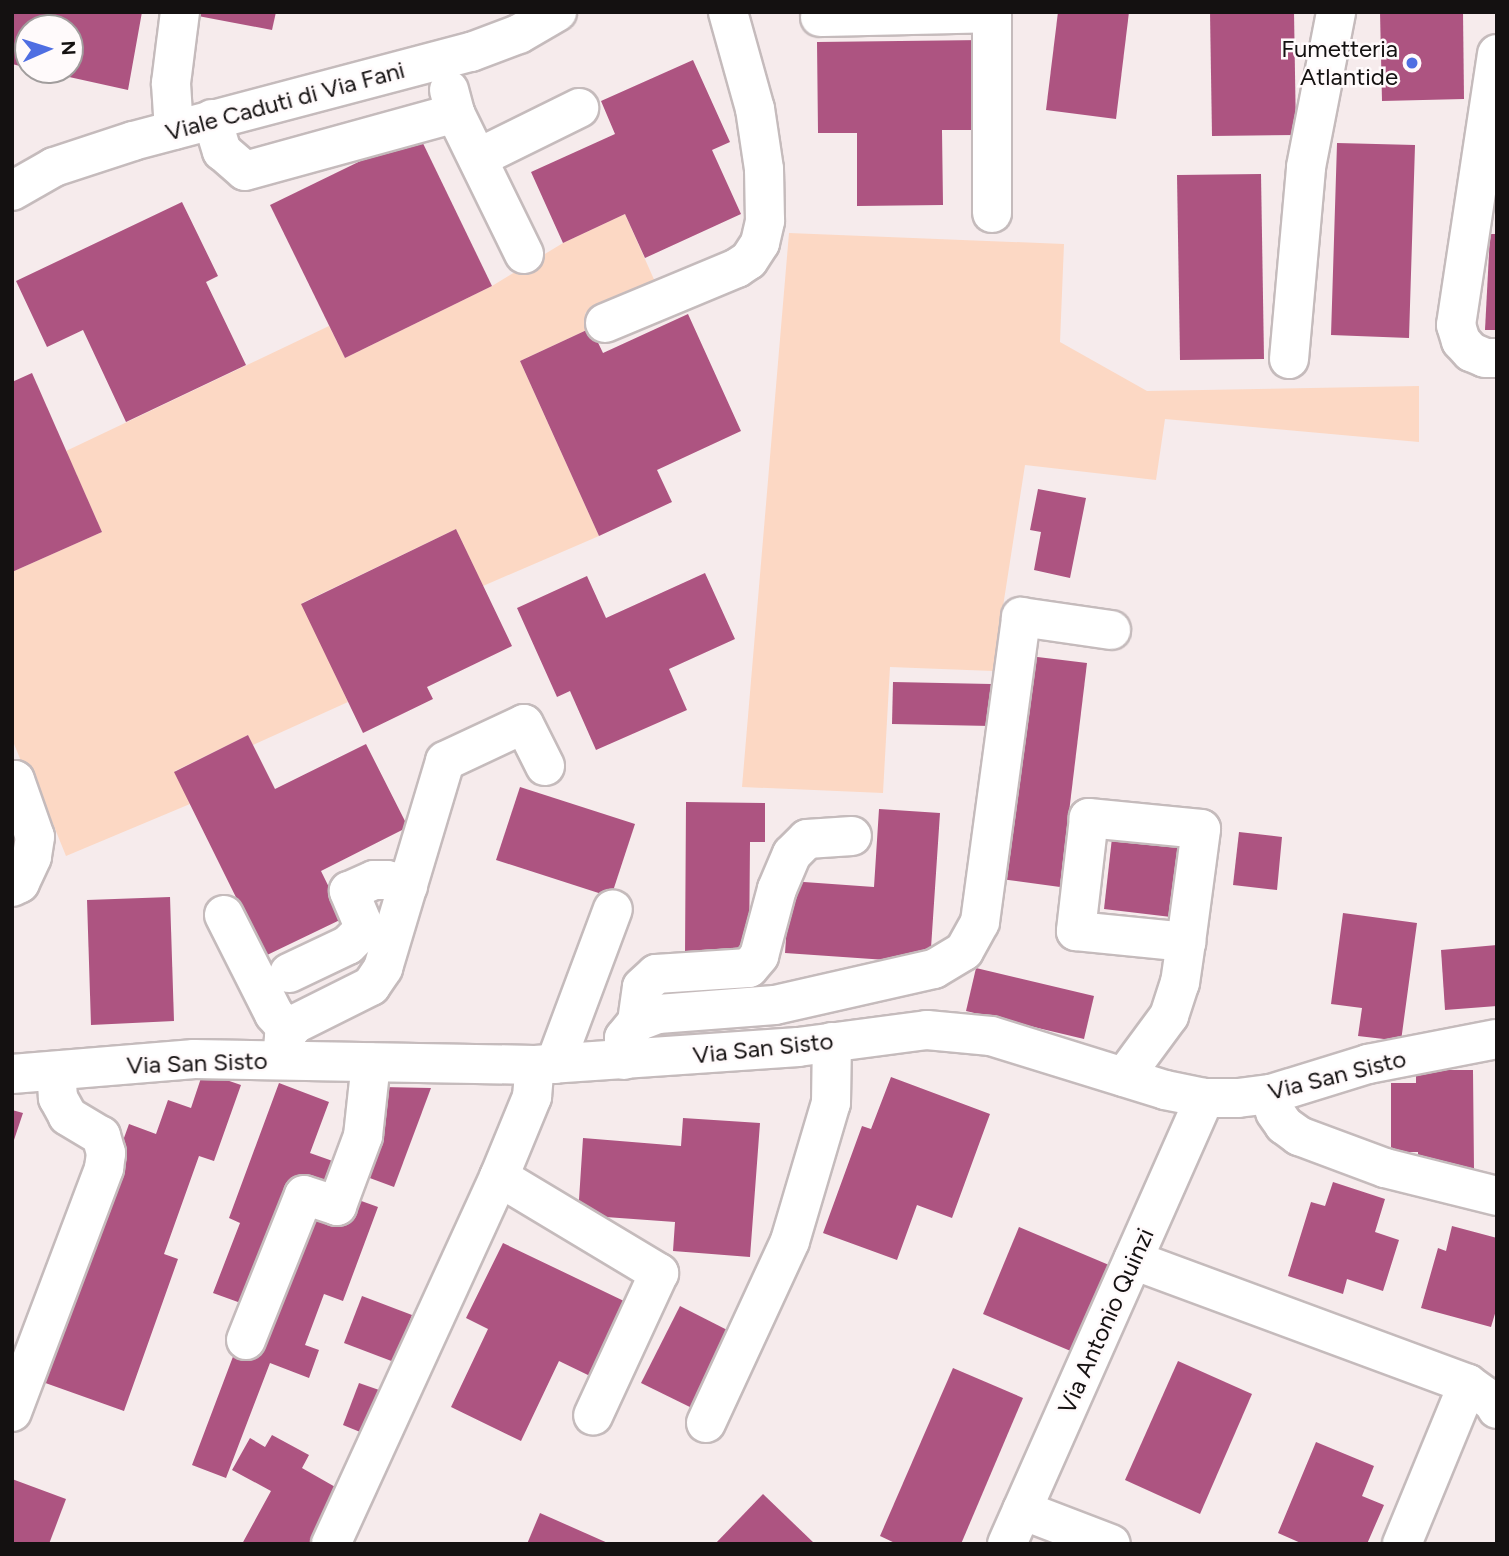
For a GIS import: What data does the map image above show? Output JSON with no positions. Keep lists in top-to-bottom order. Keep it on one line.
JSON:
{"streets":{"street":["Viale Caduti di Via Fani","Via San Sisto","Via Antonio Quinzi"]},"crossings":[["Via San Sisto","Via Antonio Quinzi"]],"places":["Fumetteria Atlantide"],"north":"right"}
